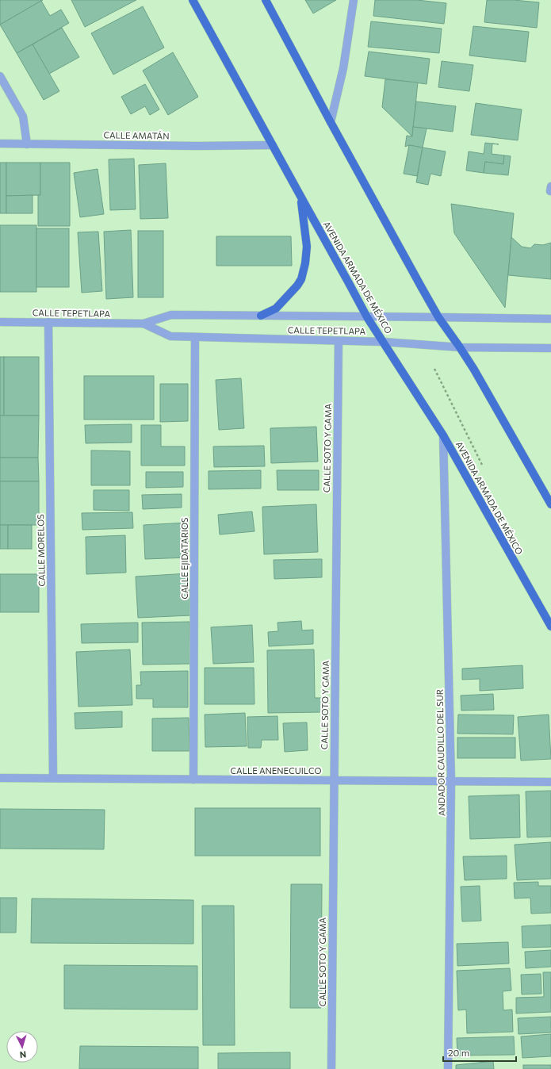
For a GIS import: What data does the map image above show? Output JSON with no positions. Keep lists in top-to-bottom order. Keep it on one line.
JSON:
{"streets":{"main road":["AVENIDA ARMADA DE MÉXICO"],"street":["CALLE AMATÁN","CALLE TEPETLAPA","CALLE SOTO Y GAMA","CALLE MORELOS","CALLE EJIDATARIOS","ANDADOR CAUDILLO DEL SUR","CALLE ANENECUILCO"]},"crossings":[["CALLE AMATÁN","AVENIDA ARMADA DE MÉXICO"],["AVENIDA ARMADA DE MÉXICO","CALLE TEPETLAPA"],["AVENIDA ARMADA DE MÉXICO","ANDADOR CAUDILLO DEL SUR"],["CALLE TEPETLAPA","CALLE SOTO Y GAMA"],["CALLE TEPETLAPA","CALLE MORELOS"],["CALLE TEPETLAPA","CALLE EJIDATARIOS"],["CALLE SOTO Y GAMA","CALLE ANENECUILCO"],["CALLE MORELOS","CALLE ANENECUILCO"],["CALLE EJIDATARIOS","CALLE ANENECUILCO"],["ANDADOR CAUDILLO DEL SUR","CALLE ANENECUILCO"]],"scale_bar":"20 m","north":"bottom"}
